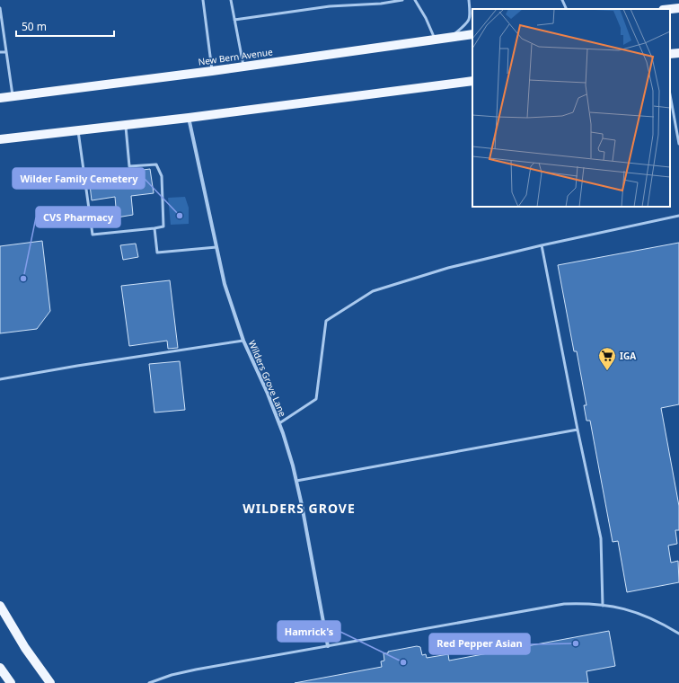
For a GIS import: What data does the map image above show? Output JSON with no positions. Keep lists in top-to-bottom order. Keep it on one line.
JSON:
{"streets":{"main road":["New Bern Avenue"],"street":["Wilders Grove Lane"]},"districts":["WILDERS GROVE"],"places":{"other":["Wilder Family Cemetery","CVS Pharmacy","Red Pepper Asian","Hamrick's"],"supermarket":["IGA"]},"scale_bar":"50 m"}
